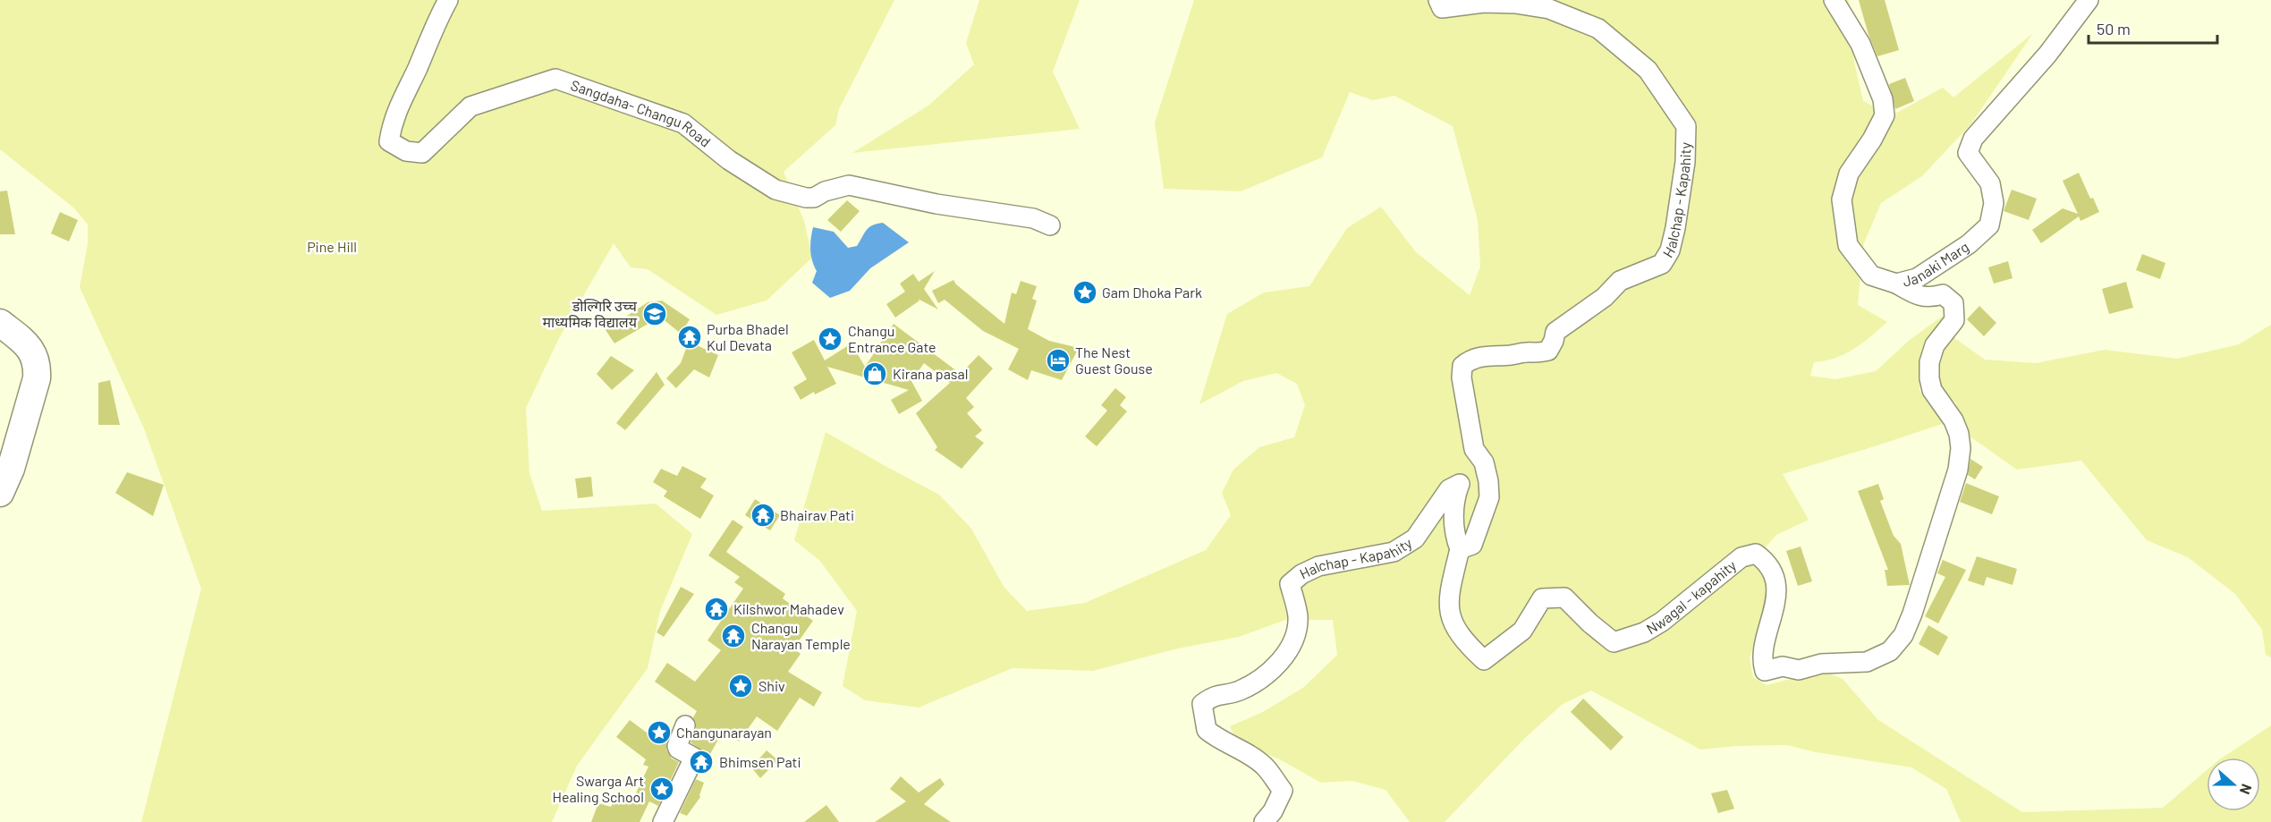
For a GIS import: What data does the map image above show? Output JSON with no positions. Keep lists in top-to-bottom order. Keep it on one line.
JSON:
{"streets":{"street":["Sangdaha- Changu Road","Halchap - Kapahity","Janaki Marg","Nwagal - kapahity"]},"crossings":[["Halchap - Kapahity","Nwagal - kapahity"],["Janaki Marg","Nwagal - kapahity"]],"parks":["Pine Hill"],"places":{"place":["Gam Dhoka Park","Changu Entrance Gate","Shiv","Changunarayan","Swarga Art Healing School"],"school or university":["डोल्गिरि उच्च माध्यमिक विद्यालय"],"temple":["Purba Bhadel Kul Devata","Bhairav Pati","Kilshwor Mahadev","Changu Narayan Temple","Bhimsen Pati"],"hotel":["The Nest Guest Gouse"],"shop":["Kirana pasal"]},"scale_bar":"50 m","north":"right"}
